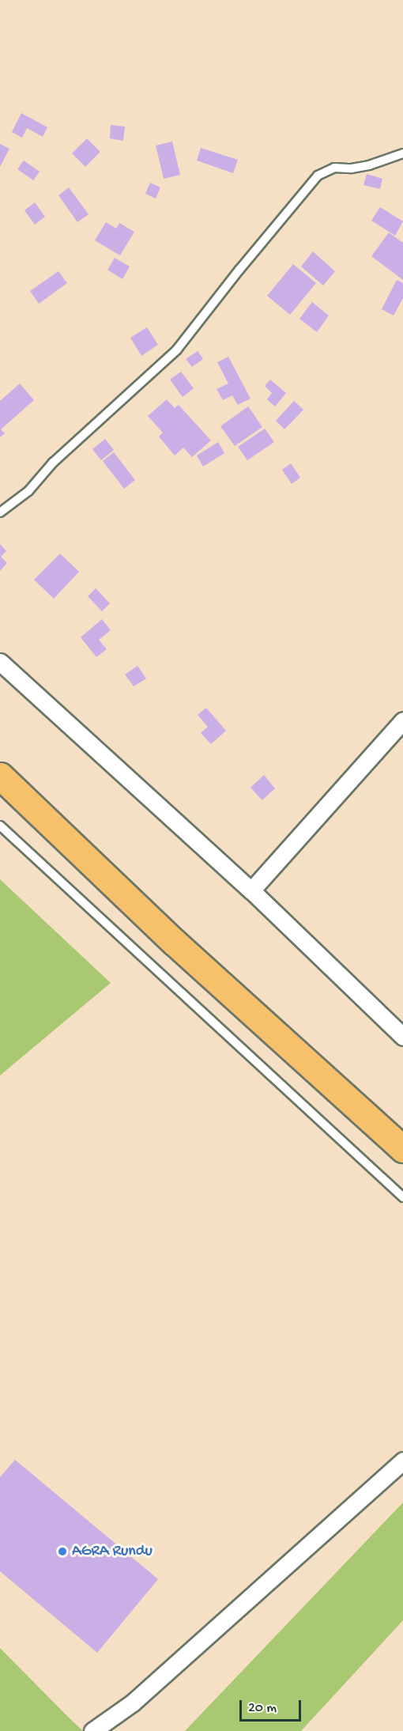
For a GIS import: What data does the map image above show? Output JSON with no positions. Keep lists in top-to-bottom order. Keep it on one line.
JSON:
{"places":["AGRA Rundu"],"scale_bar":"20 m"}
